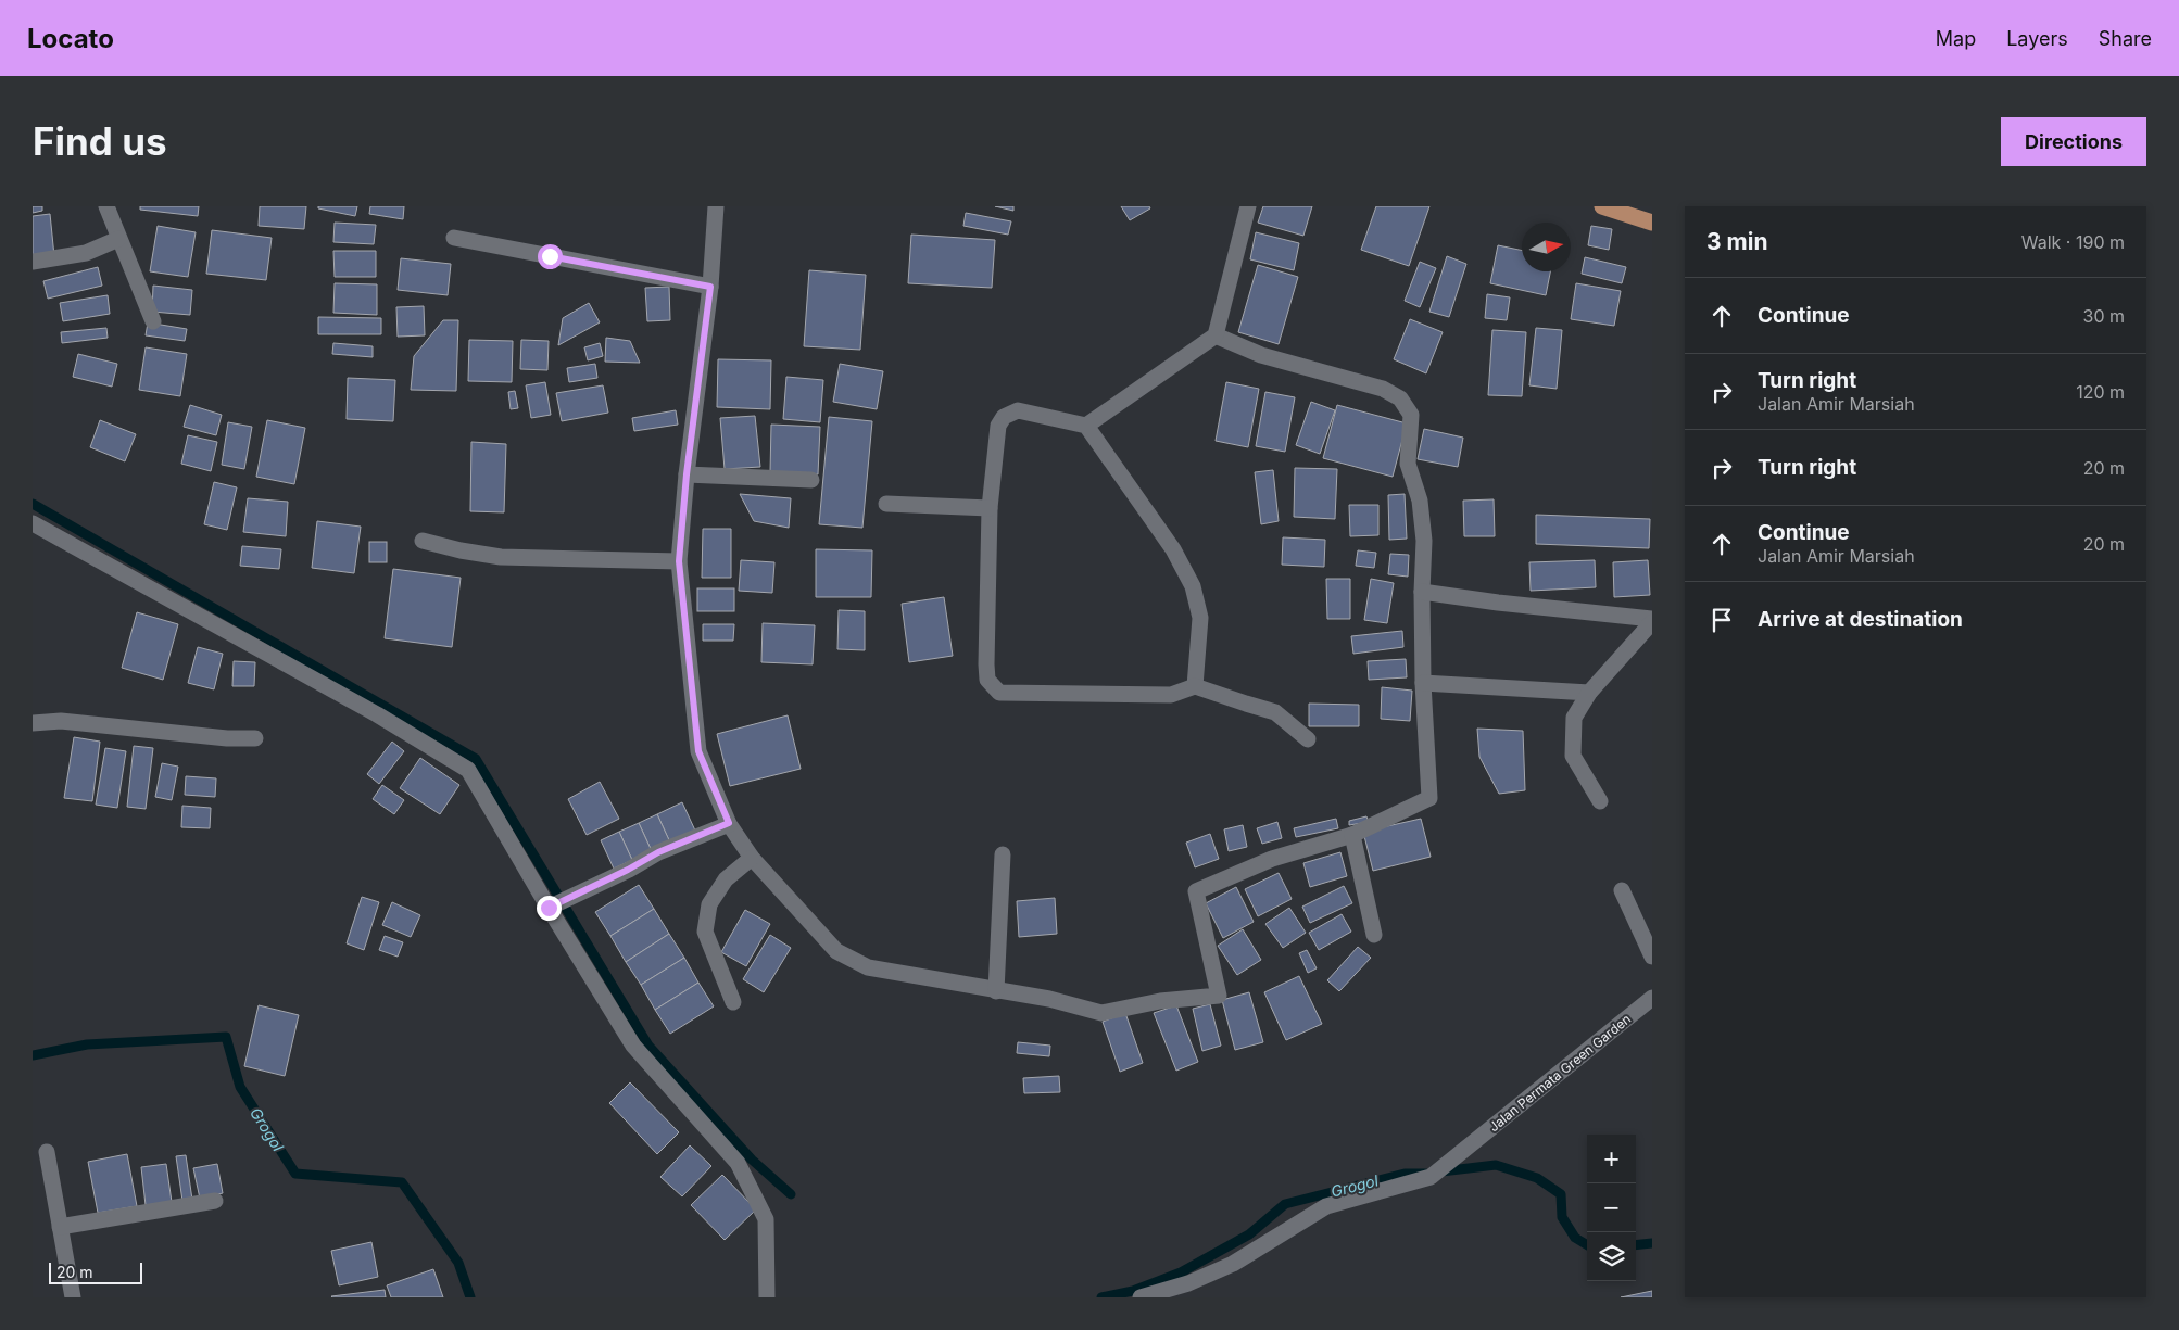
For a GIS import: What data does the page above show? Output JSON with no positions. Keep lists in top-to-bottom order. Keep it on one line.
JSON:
{"streets":{"street":["Jalan Permata Green Garden"]},"water":["Grogol"],"scale_bar":"20 m","north":"right","page":{"header":"Locato","nav":["Map","Layers","Share"],"buttons":"Directions","title":"Find us","heading":["3 min","Walk · 190 m"],"list":[["Continue","30 m"],["Turn right","Jalan Amir Marsiah","120 m"],["Turn right","20 m"],["Continue","Jalan Amir Marsiah","20 m"],"Arrive at destination"],"map_buttons":["+","−"],"scale":"20 m"}}
